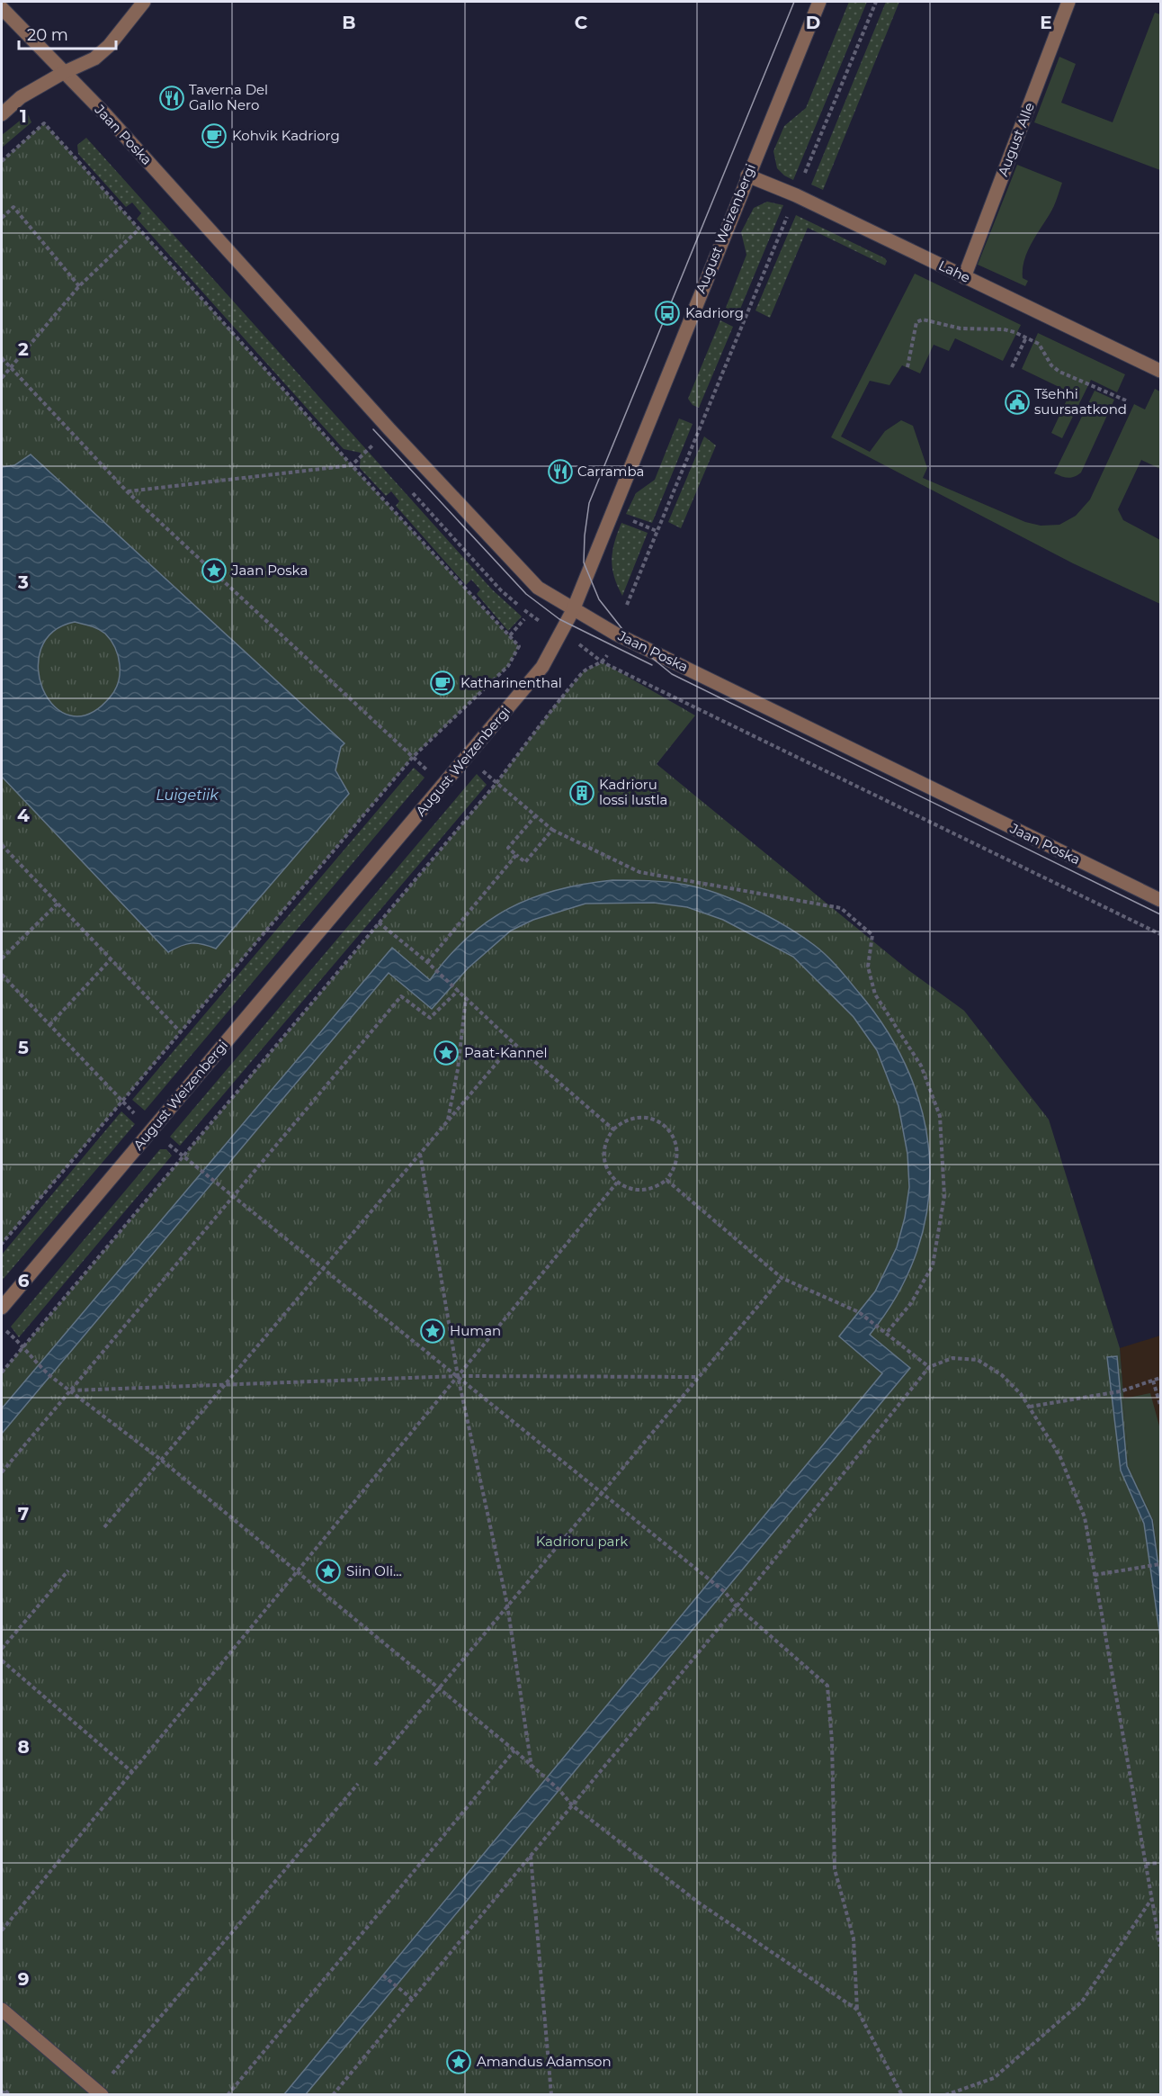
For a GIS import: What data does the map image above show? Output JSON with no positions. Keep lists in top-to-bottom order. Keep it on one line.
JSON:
{"streets":{"street":["Jaan Poska","August Alle","August Weizenbergi","Lahe"]},"crossings":[["Jaan Poska","August Weizenbergi"],["August Alle","Lahe"],["August Weizenbergi","Lahe"]],"water":["Luigetiik"],"parks":["Kadrioru park"],"places":{"restaurant":["Taverna Del Gallo Nero","Carramba"],"cafe":["Kohvik Kadriorg","Katharinenthal"],"bus stop":["Kadriorg"],"public building":["Tšehhi suursaatkond"],"place":["Jaan Poska","Paat-Kannel","Human","Siin Oli...","Amandus Adamson"],"building":["Kadrioru lossi lustla"]},"scale_bar":"20 m","grid":{"columns":["B","C","D","E"],"rows":["1","2","3","4","5","6","7","8","9"]}}
